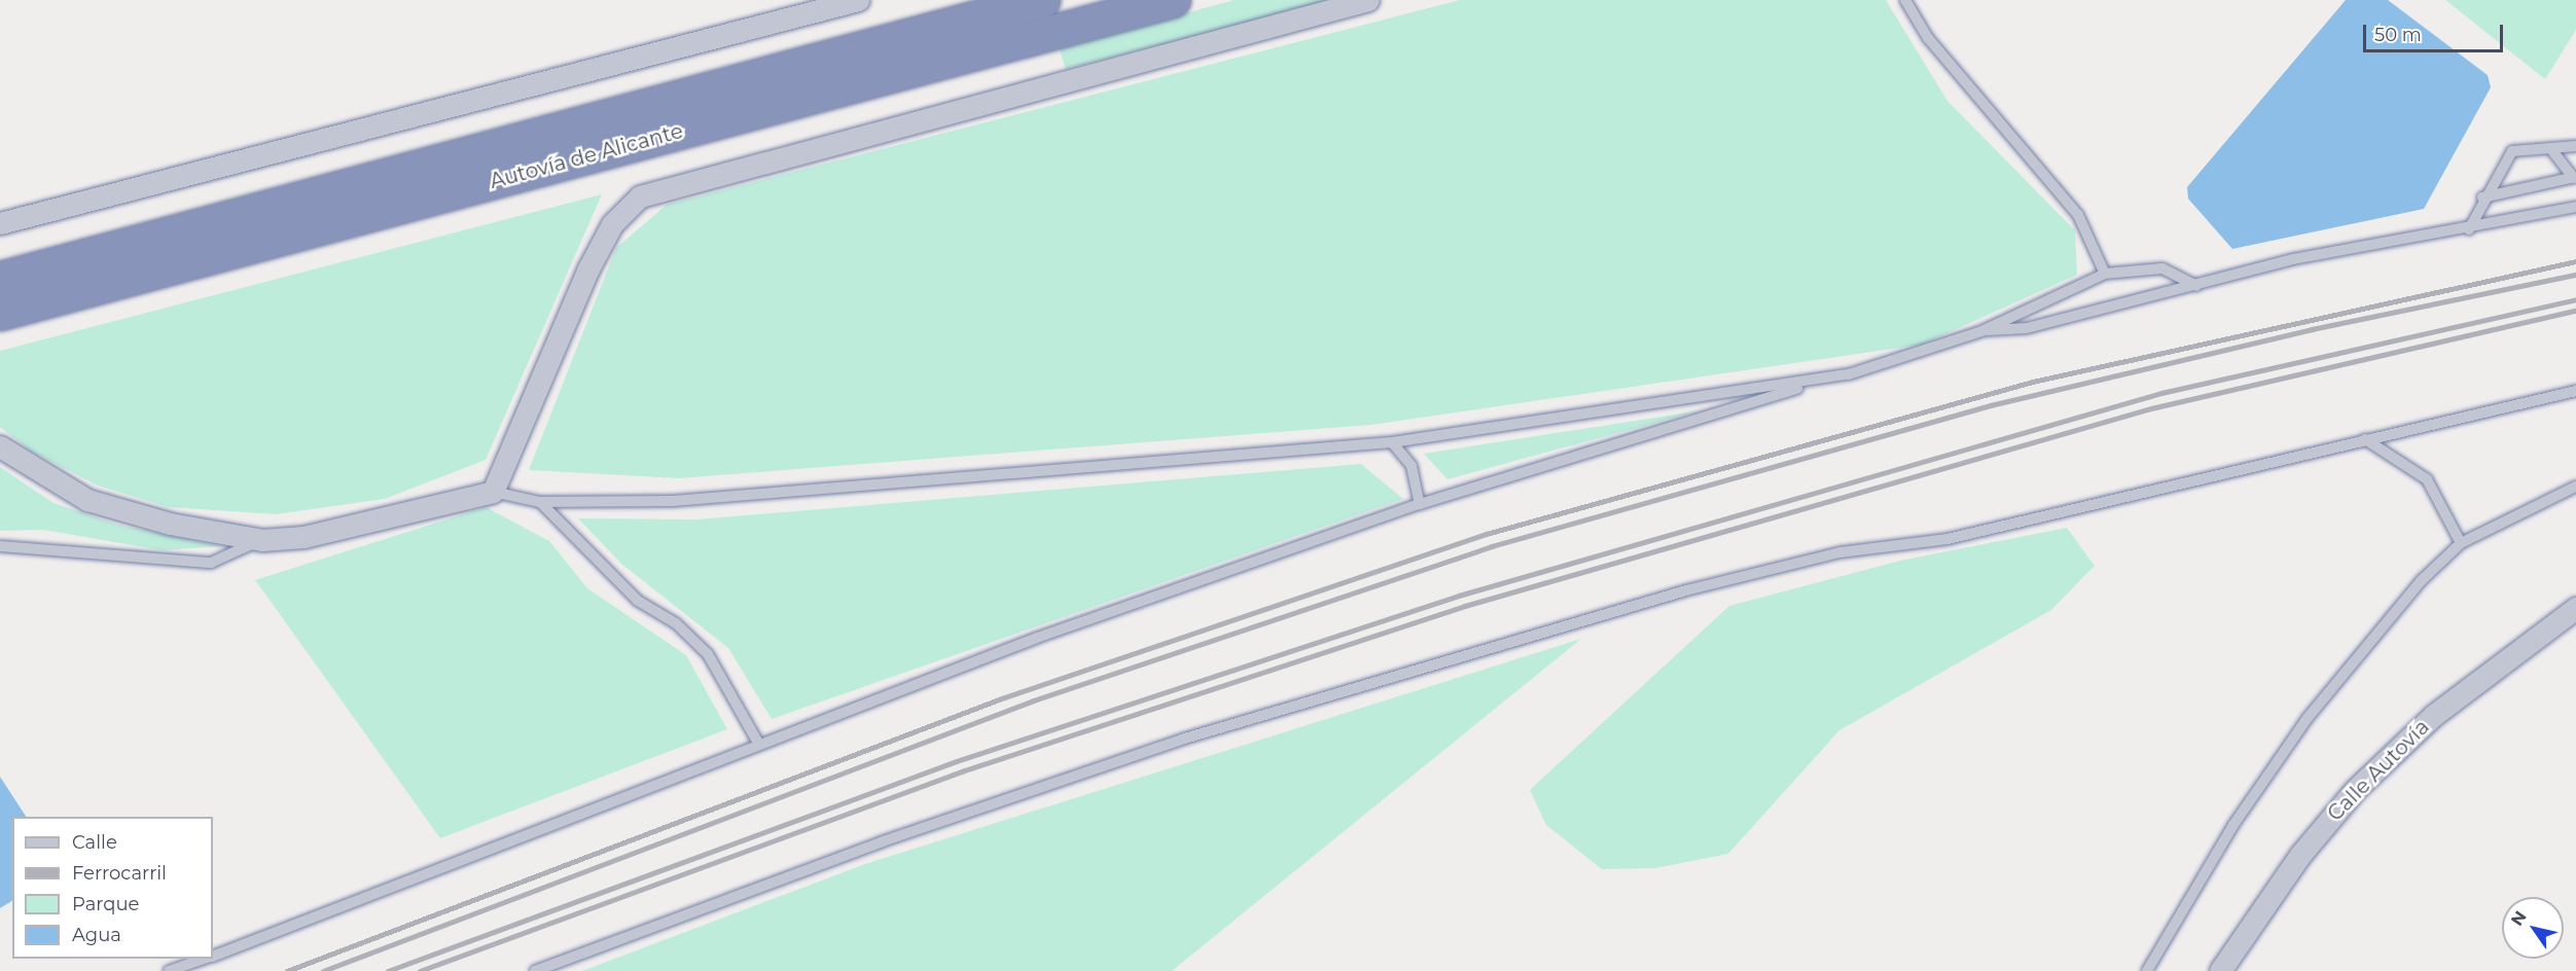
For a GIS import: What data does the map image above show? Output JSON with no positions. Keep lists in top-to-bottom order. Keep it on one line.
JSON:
{"streets":{"highway":["Autovía de Alicante"],"street":["Calle Autovía"]},"legend":["Calle","Ferrocarril","Parque","Agua"],"scale_bar":"50 m","north":"top left"}
